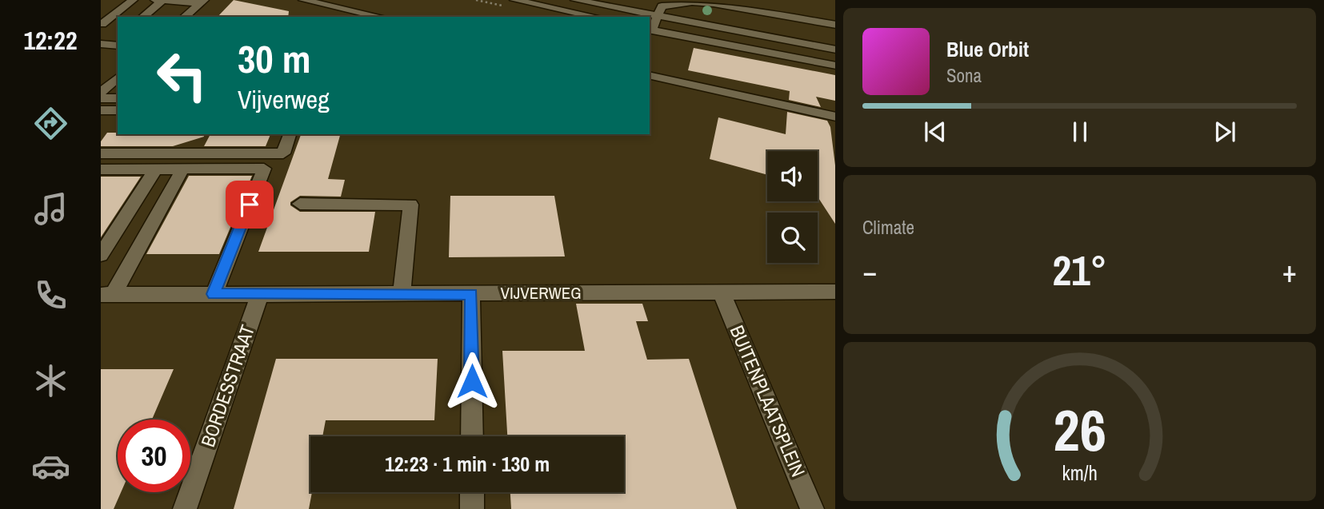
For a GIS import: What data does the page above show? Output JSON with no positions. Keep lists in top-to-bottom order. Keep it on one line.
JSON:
{"streets":{"street":["VIJVERWEG","BORDESSTRAAT","BUITENPLAATSPLEIN"]},"crossings":[["VIJVERWEG","BORDESSTRAAT"],["VIJVERWEG","BUITENPLAATSPLEIN"]],"page":{"tabs":"12:22","turn":["30 m","Vijverweg"],"song":["Blue Orbit","Sona"],"tile":"Climate","heat":["−","21°","+"],"limit":"30","trip":"12:23 · 1 min · 130 m","gauge":["26","km/h"]}}
